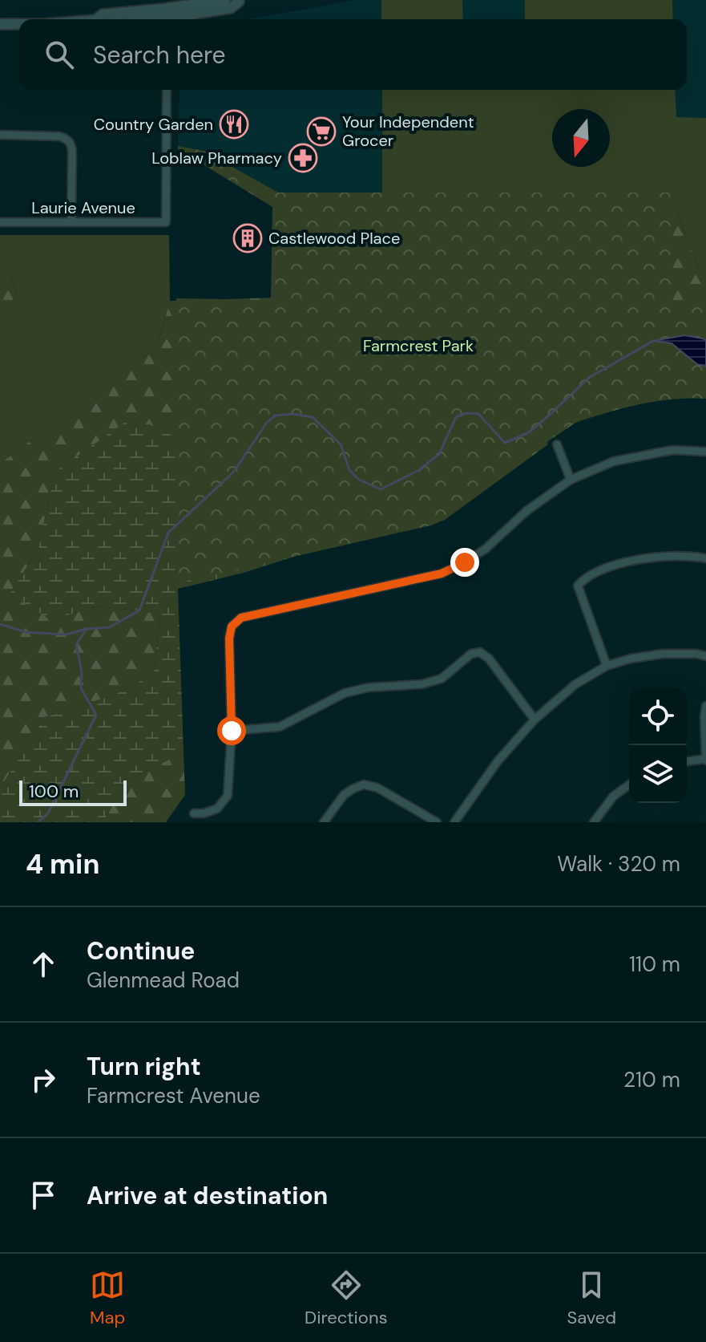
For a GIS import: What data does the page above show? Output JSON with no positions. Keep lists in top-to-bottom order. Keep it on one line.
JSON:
{"streets":{"street":["Laurie Avenue"]},"parks":["Farmcrest Park"],"places":{"restaurant":["Country Garden"],"supermarket":["Your Independent Grocer"],"pharmacy":["Loblaw Pharmacy"],"building":["Castlewood Place"]},"scale_bar":"100 m","north":"bottom","page":{"search":"Search here","scale":"100 m","heading":["4 min","Walk · 320 m"],"list":[["Continue","Glenmead Road","110 m"],["Turn right","Farmcrest Avenue","210 m"],"Arrive at destination"],"nav":["Map","Directions","Saved"]}}
